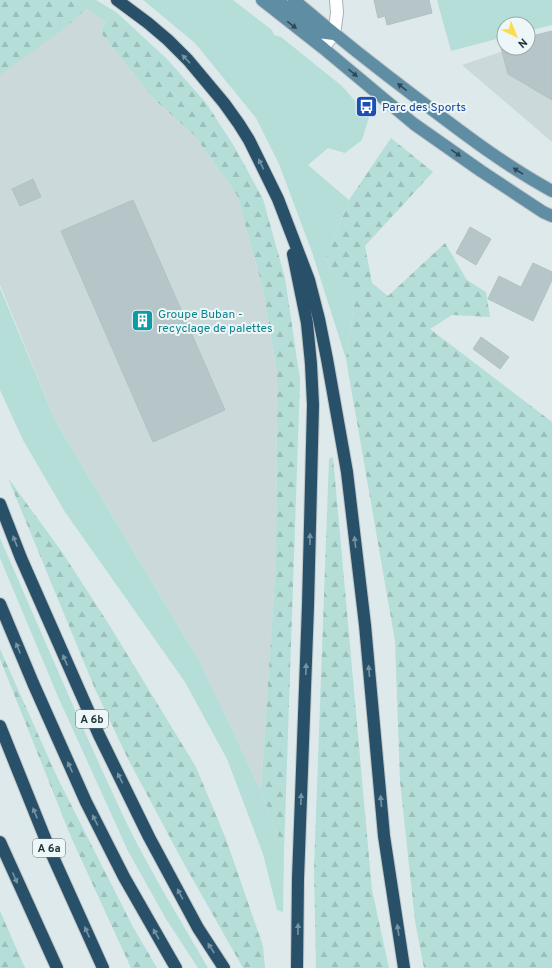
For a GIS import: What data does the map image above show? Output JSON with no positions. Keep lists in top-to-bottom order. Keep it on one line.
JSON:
{"streets":{"highway":["A 6b","A 6a"]},"places":{"bus stop":["Parc des Sports"],"building":["Groupe Buban - recyclage de palettes"]},"north":"bottom right"}
